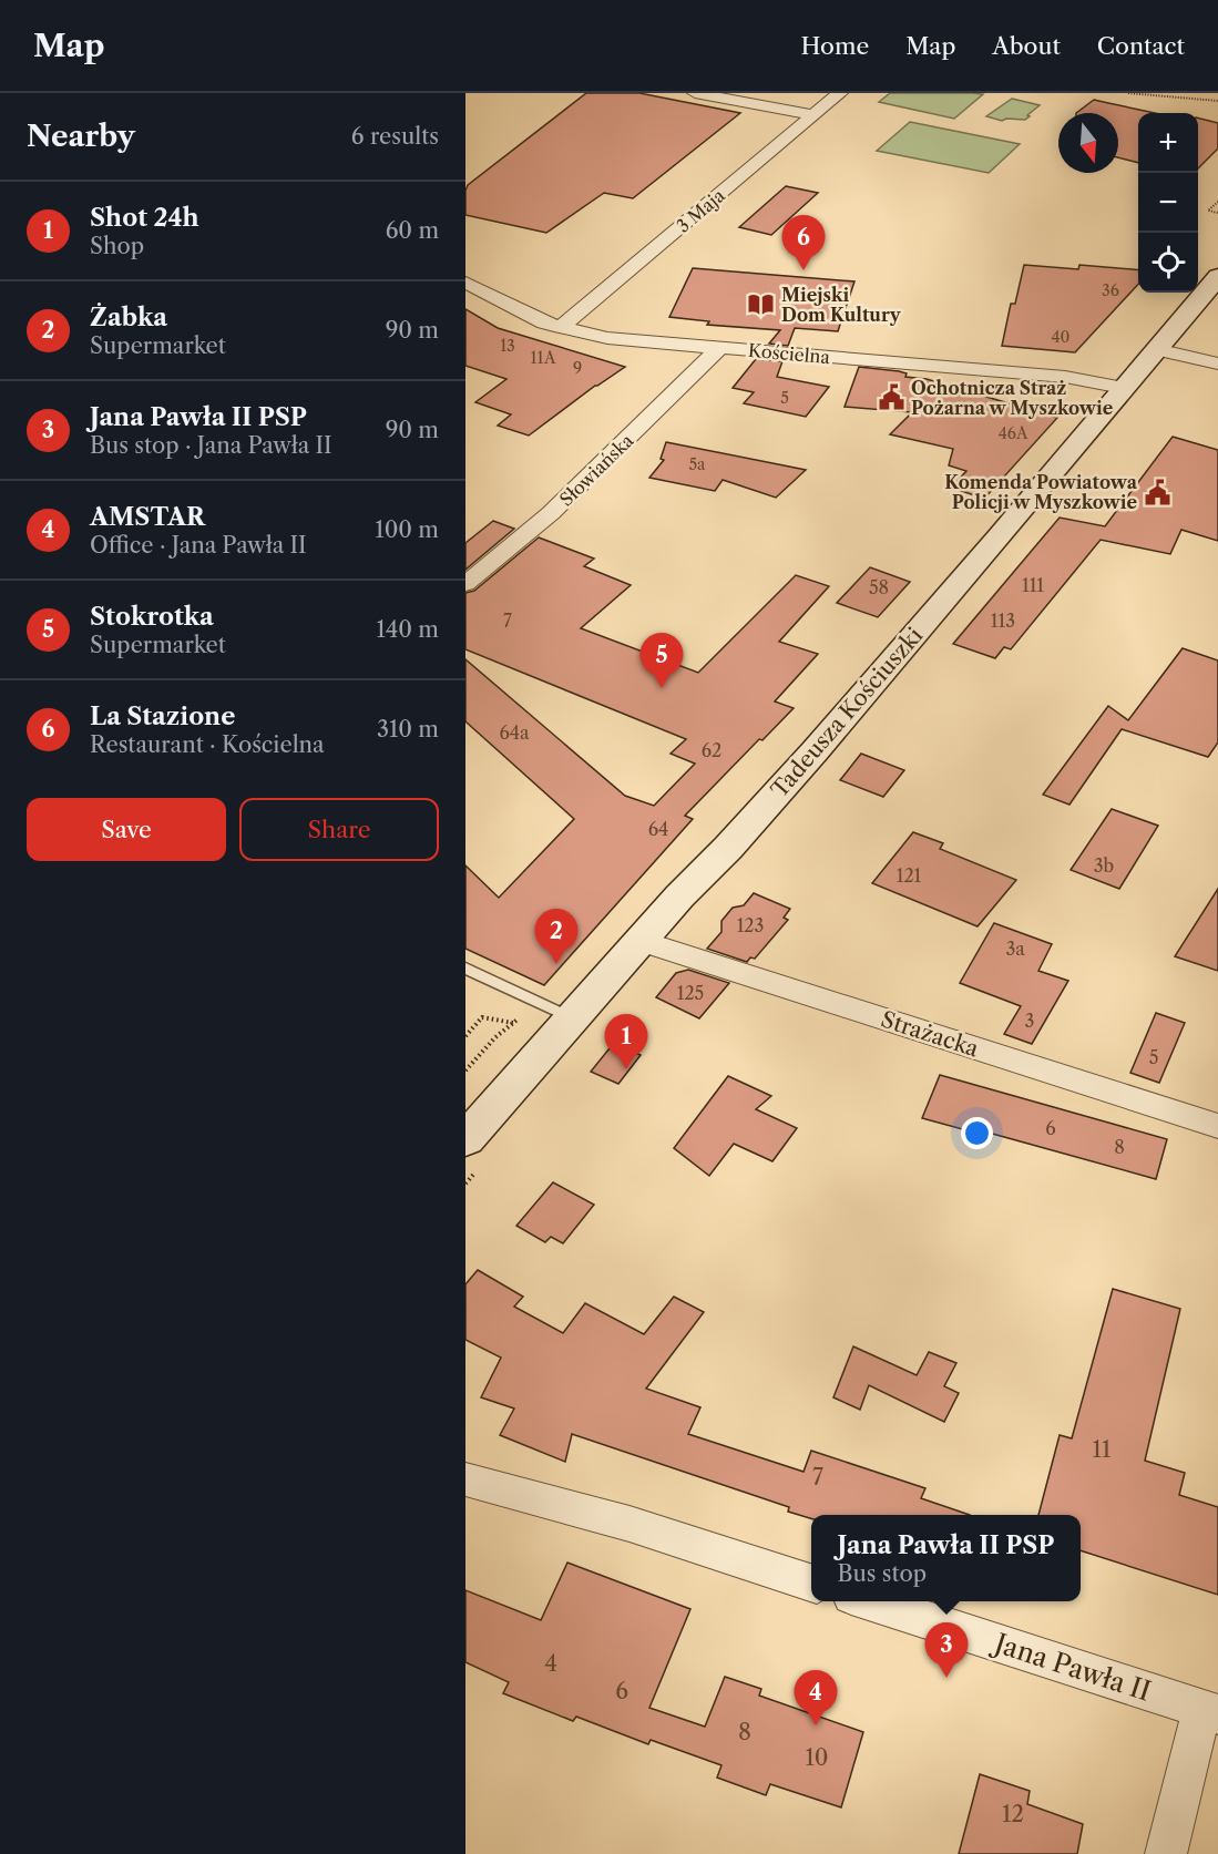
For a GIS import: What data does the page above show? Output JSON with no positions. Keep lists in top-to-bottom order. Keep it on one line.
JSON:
{"streets":{"main road":["Tadeusza Kościuszki"],"street":["3 Maja","Kościelna","Słowiańska","Strażacka","Jana Pawła II"]},"crossings":[["3 Maja","Kościelna"],["Kościelna","Słowiańska"],["Kościelna","Tadeusza Kościuszki"],["Tadeusza Kościuszki","Strażacka"]],"places":{"library":["Miejski Dom Kultury"],"public building":["Ochotnicza Straż Pożarna w Myszkowie","Komenda Powiatowa Policji w Myszkowie"]},"house_numbers":["36","40","13","11A","9","5","46A","5a","111","58","7","113","64a","62","64","3b","121","123","3a","125","3","5","6","8","11","7","4","6","8","10","12"],"north":"bottom","page":{"header":"Map","nav":["Home","Map","About","Contact"],"heading":["Nearby","6 results"],"map_buttons":["+","−"],"list":[{"mark":"1","name":"Shot 24h","note":"Shop","value":"60 m"},{"mark":"2","name":"Żabka","note":"Supermarket","value":"90 m"},{"mark":"3","name":"Jana Pawła II PSP","note":"Bus stop · Jana Pawła II","value":"90 m"},{"mark":"4","name":"AMSTAR","note":"Office · Jana Pawła II","value":"100 m"},{"mark":"5","name":"Stokrotka","note":"Supermarket","value":"140 m"},{"mark":"6","name":"La Stazione","note":"Restaurant · Kościelna","value":"310 m"}],"pins":["6","5","2","1","3","4"],"buttons":["Save","Share"],"popup":["Jana Pawła II PSP","Bus stop"]}}
